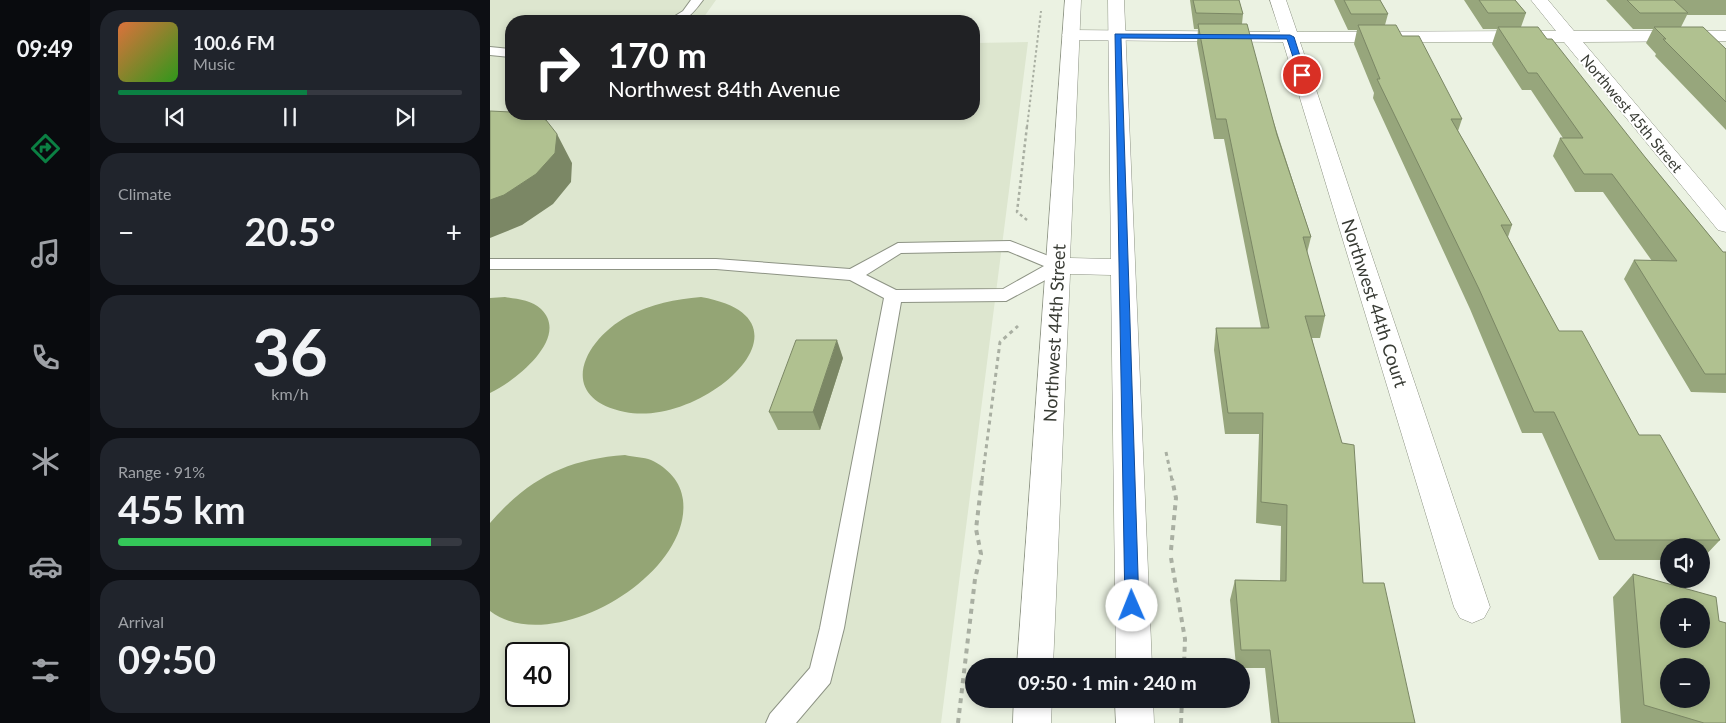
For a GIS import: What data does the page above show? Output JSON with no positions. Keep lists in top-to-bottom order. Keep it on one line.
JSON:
{"streets":{"street":["Northwest 45th Street","Northwest 44th Court","Northwest 44th Street"]},"page":{"tabs":"09:49","turn":["170 m","Northwest 84th Avenue"],"song":["100.6 FM","Music"],"tile":["Climate",["36","km/h"],["Range · 91%","455 km"],["Arrival","09:50"]],"heat":["−","20.5°","+"],"map_buttons":["+","−"],"limit":"40","trip":"09:50 · 1 min · 240 m"}}
